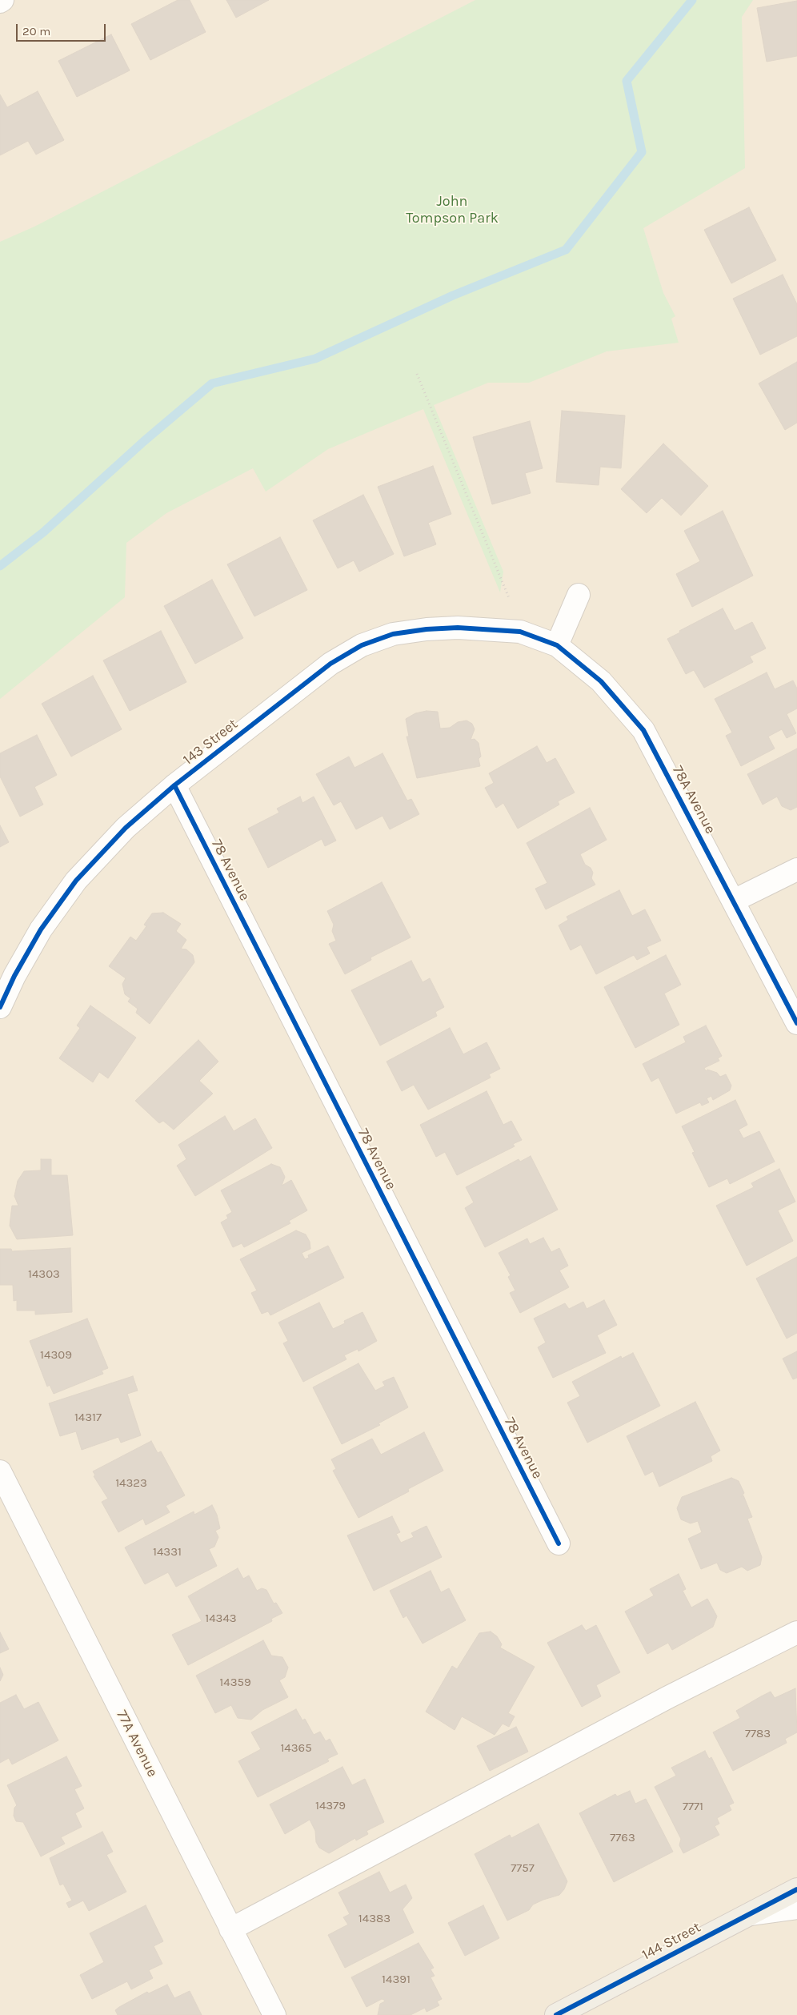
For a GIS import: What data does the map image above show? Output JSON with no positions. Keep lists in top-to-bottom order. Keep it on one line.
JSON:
{"streets":{"main road":["144 Street"],"street":["143 Street","78A Avenue","78 Avenue","77A Avenue"]},"crossings":[["143 Street","78A Avenue"],["143 Street","78 Avenue"]],"parks":["John Tompson Park"],"house_numbers":["14303","14309","14317","14323","14331","14343","14359","7783","14365","14379","7771","7763","7757","14383","14391"],"scale_bar":"20 m"}
